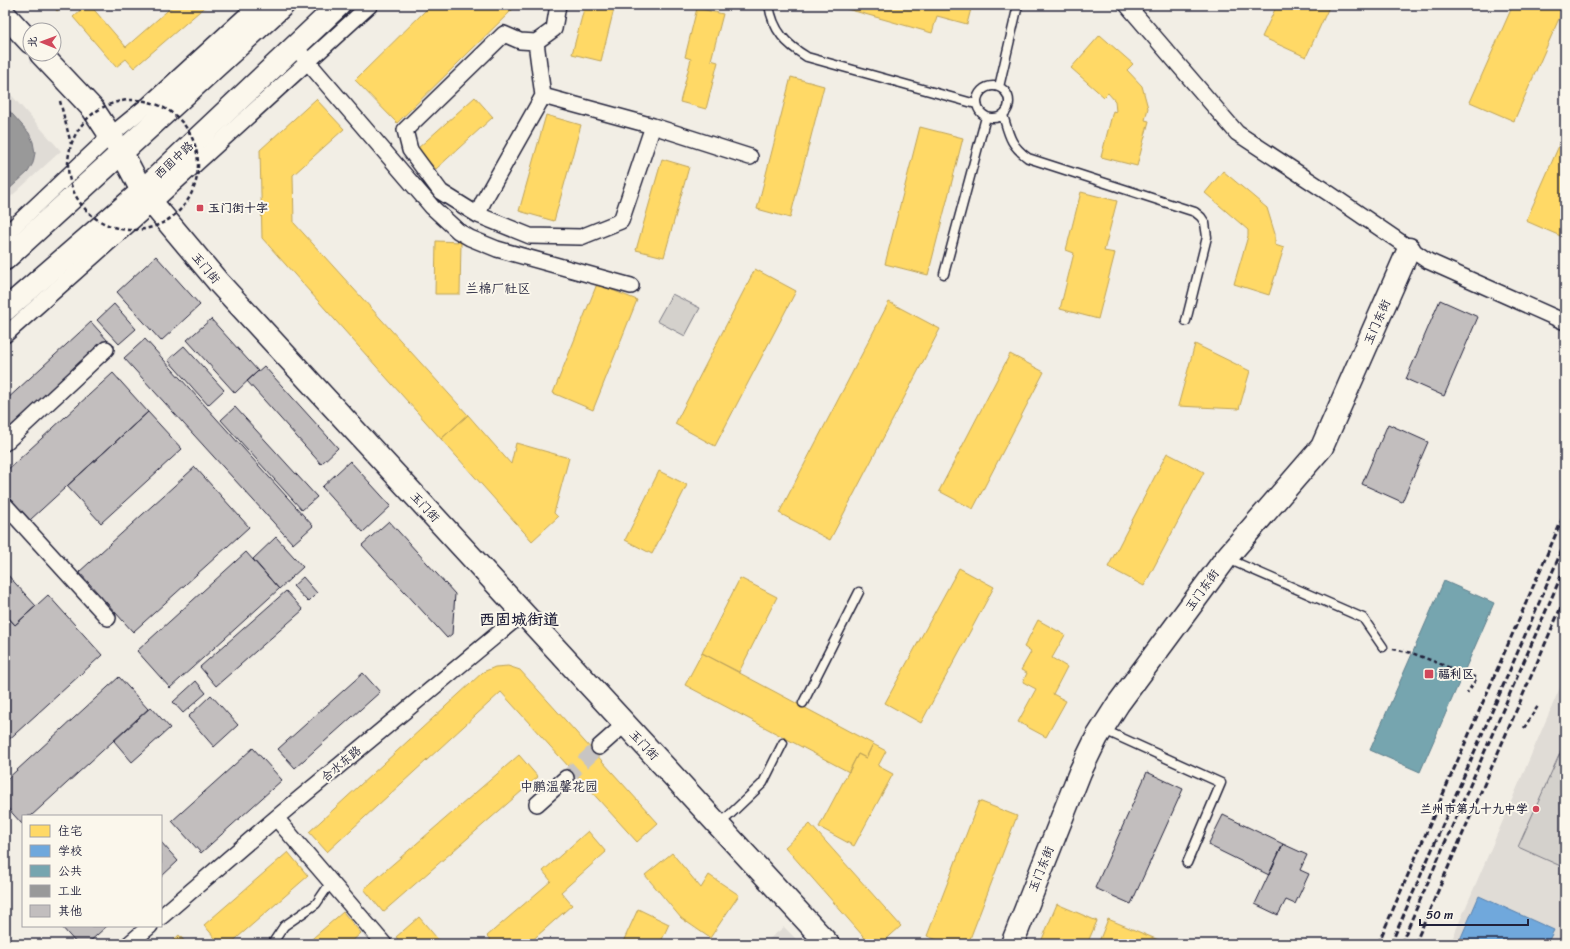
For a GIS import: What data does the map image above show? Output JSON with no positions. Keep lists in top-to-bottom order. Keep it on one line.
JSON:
{"streets":{"street":["西固中路","玉门街","玉门东街","合水东路"]},"crossings":[["西固中路","玉门街"],["玉门街","合水东路"]],"districts":["兰棉厂社区","西固城街道","中鹏温馨花园"],"places":{"transit":["玉门街十字","福利区"],"other":["兰州市第九十九中学"]},"legend":["住宅","学校","公共","工业","其他"],"scale_bar":"50 m","north":"left"}
